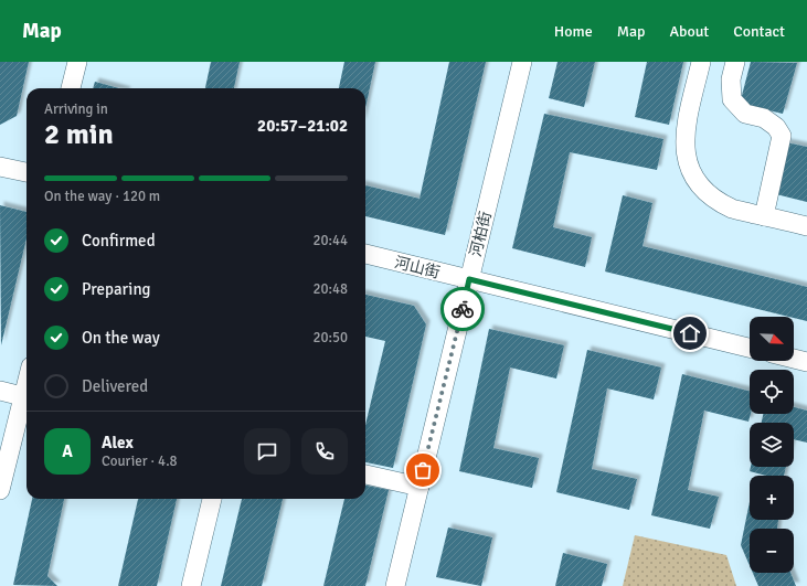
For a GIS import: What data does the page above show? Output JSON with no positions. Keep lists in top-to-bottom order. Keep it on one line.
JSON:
{"streets":{"street":["河柏街","河山街"]},"crossings":[["河柏街","河山街"]],"north":"bottom right","page":{"header":"Map","nav":["Home","Map","About","Contact"],"heading":["2 min","Arriving in","20:57–21:02"],"panel":["Alex","Courier · 4.8"],"bar":"On the way · 120 m","list":[["Confirmed","20:44"],["Preparing","20:48"],["On the way","20:50"],"Delivered"],"map_buttons":["+","−"],"round":"A"}}
